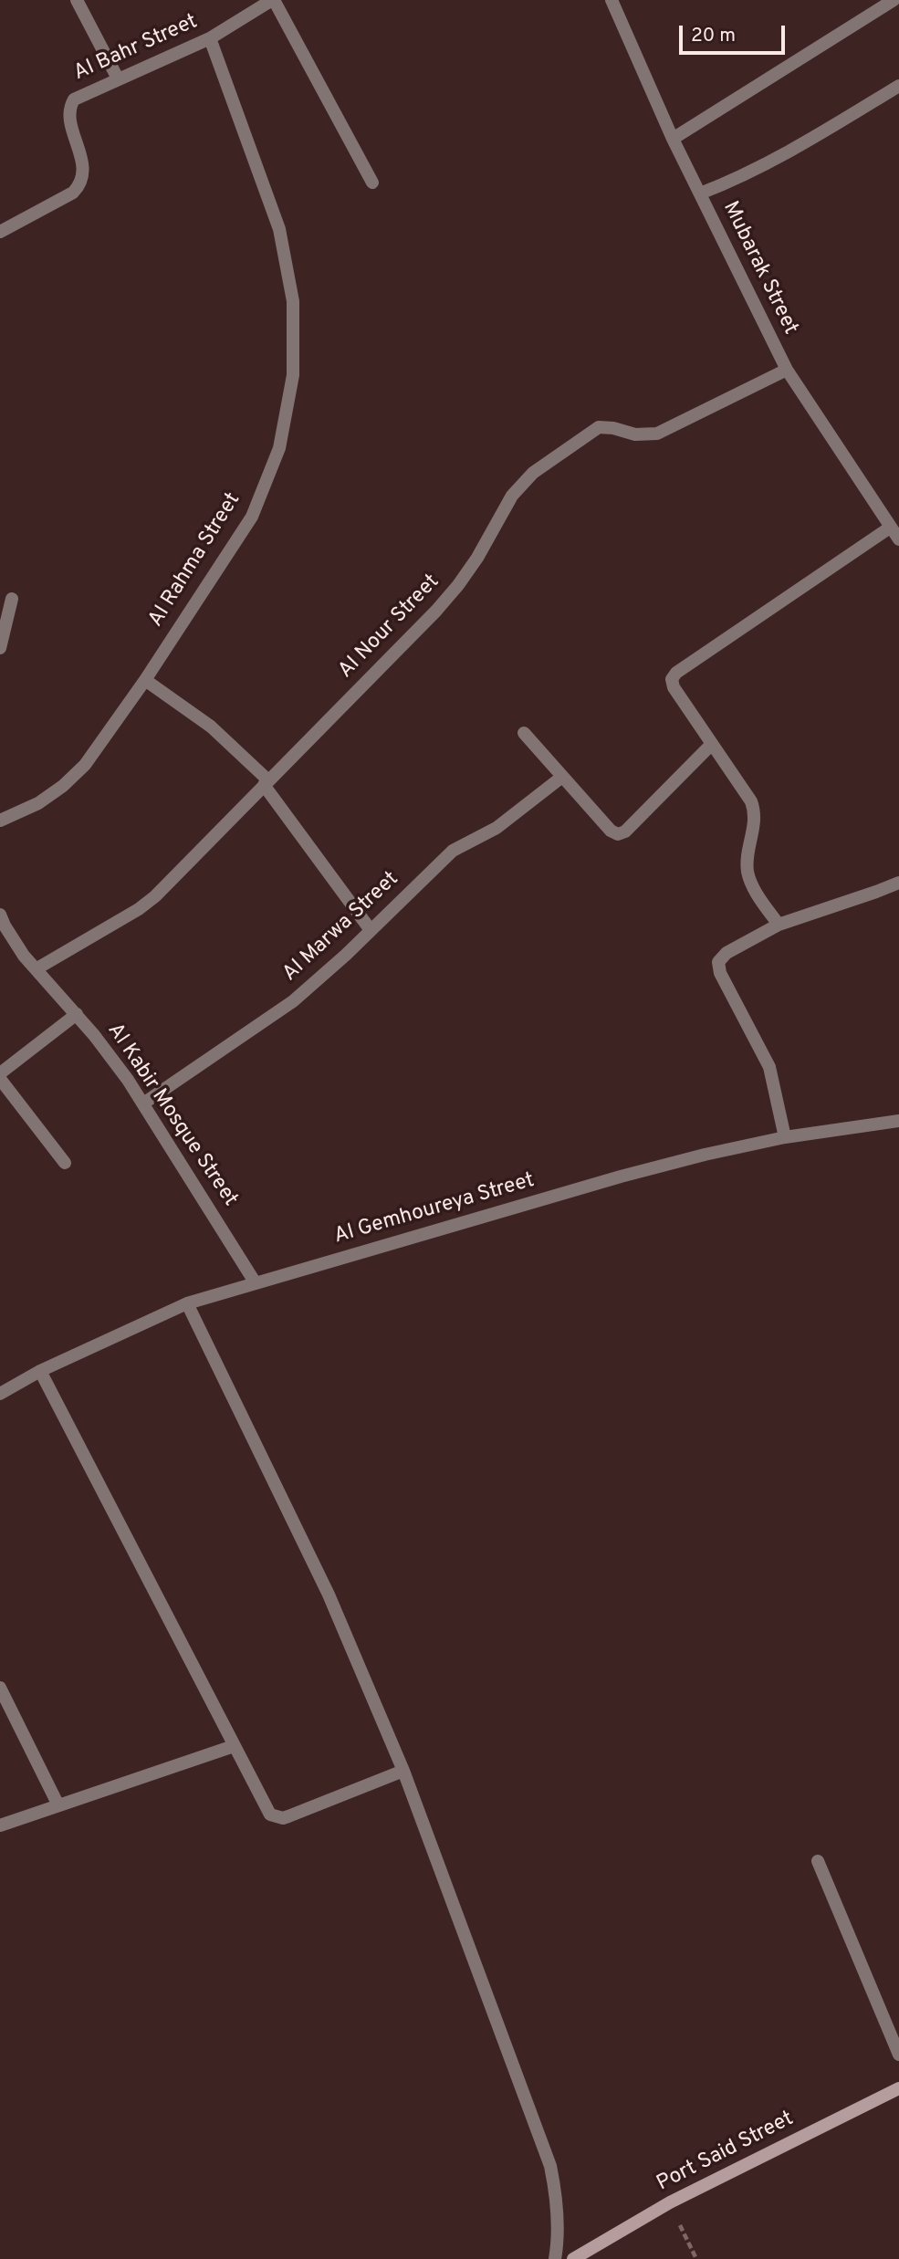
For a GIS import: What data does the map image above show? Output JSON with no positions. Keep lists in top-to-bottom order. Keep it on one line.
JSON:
{"streets":{"street":["Al Bahr Street","Mubarak Street","Al Rahma Street","Al Nour Street","Al Marwa Street","Al Kabir Mosque Street","Al Gemhoureya Street","Port Said Street"]},"crossings":[["Al Bahr Street","Al Rahma Street"],["Mubarak Street","Al Nour Street"],["Al Nour Street","Al Kabir Mosque Street"],["Al Marwa Street","Al Kabir Mosque Street"],["Al Kabir Mosque Street","Al Gemhoureya Street"]],"scale_bar":"20 m"}
